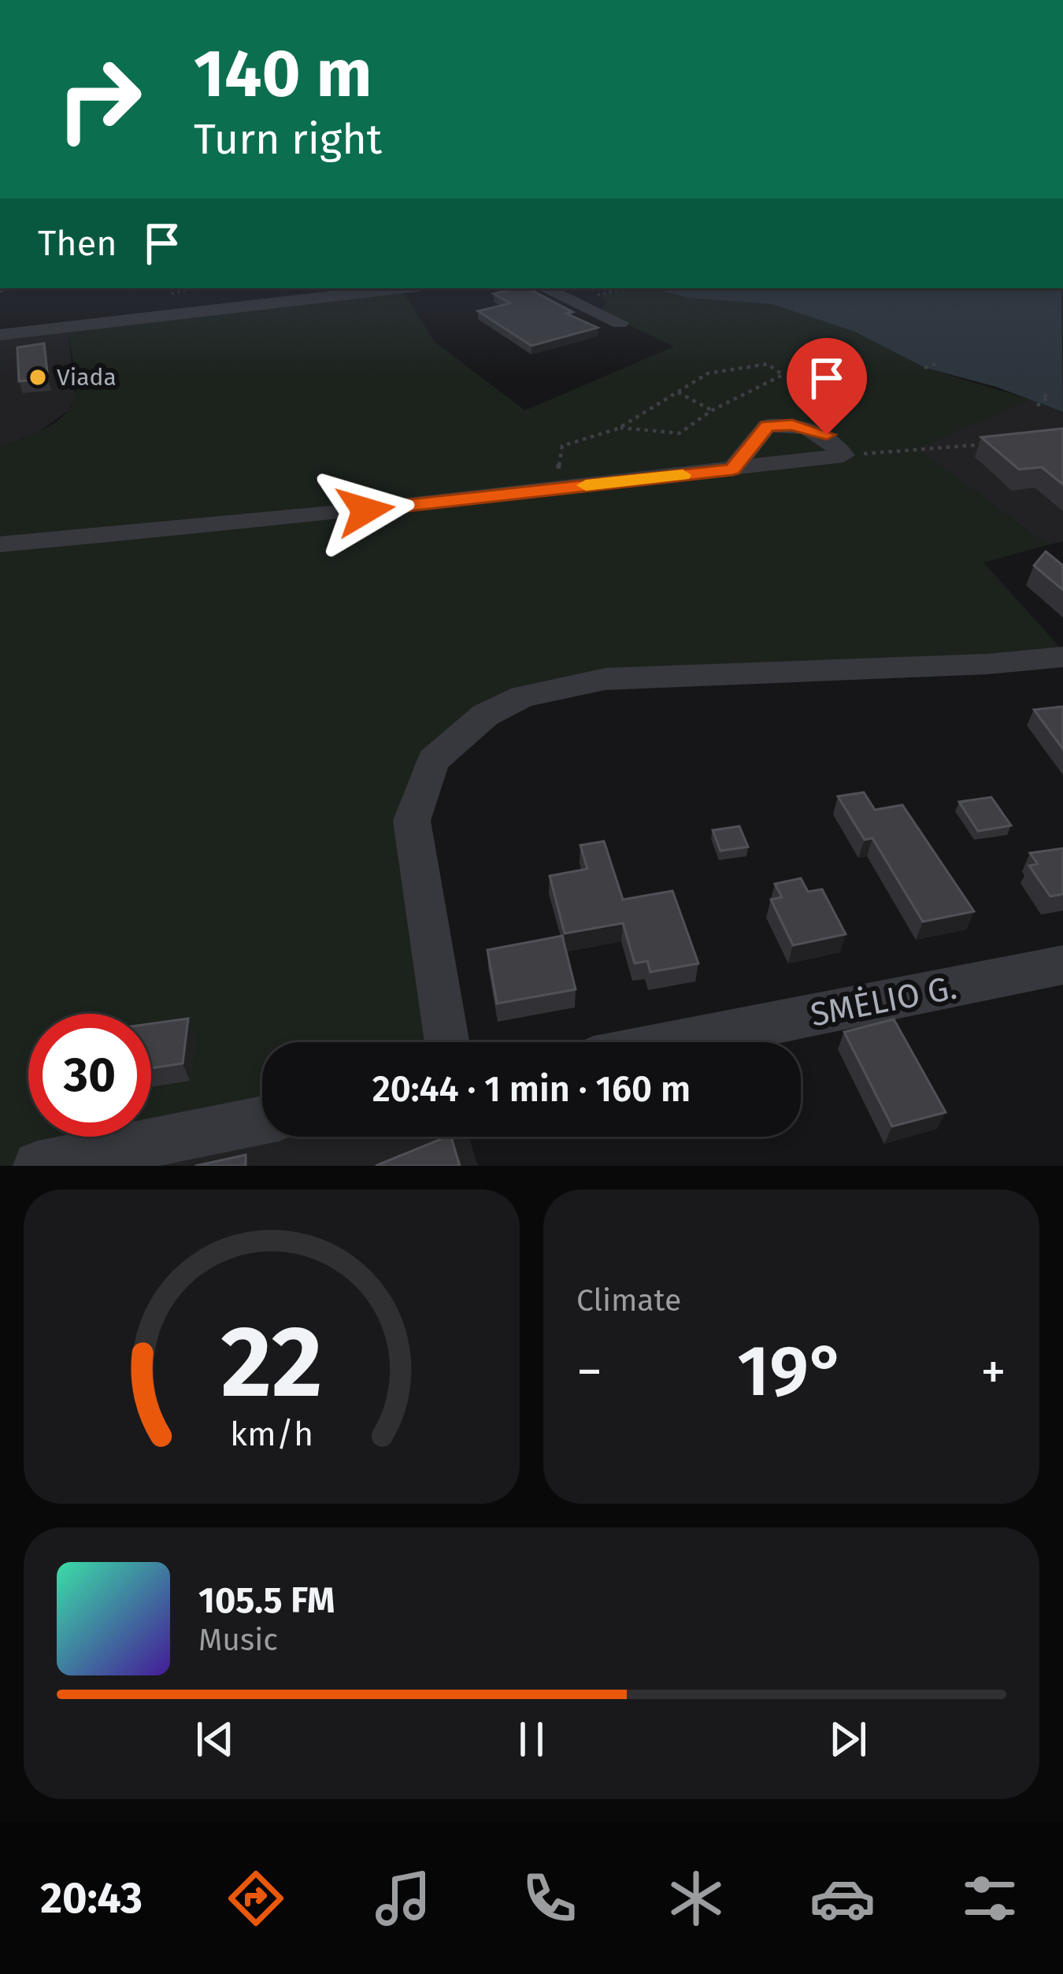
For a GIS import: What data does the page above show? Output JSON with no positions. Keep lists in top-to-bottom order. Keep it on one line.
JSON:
{"streets":{"street":["SMĖLIO G."]},"places":["Viada"],"page":{"turn":["140 m","Turn right"],"then":"Then","limit":"30","trip":"20:44 · 1 min · 160 m","tile":"Climate","heat":["−","19°","+"],"song":["105.5 FM","Music"],"tabs":"20:43","gauge":["22","km/h"]}}
